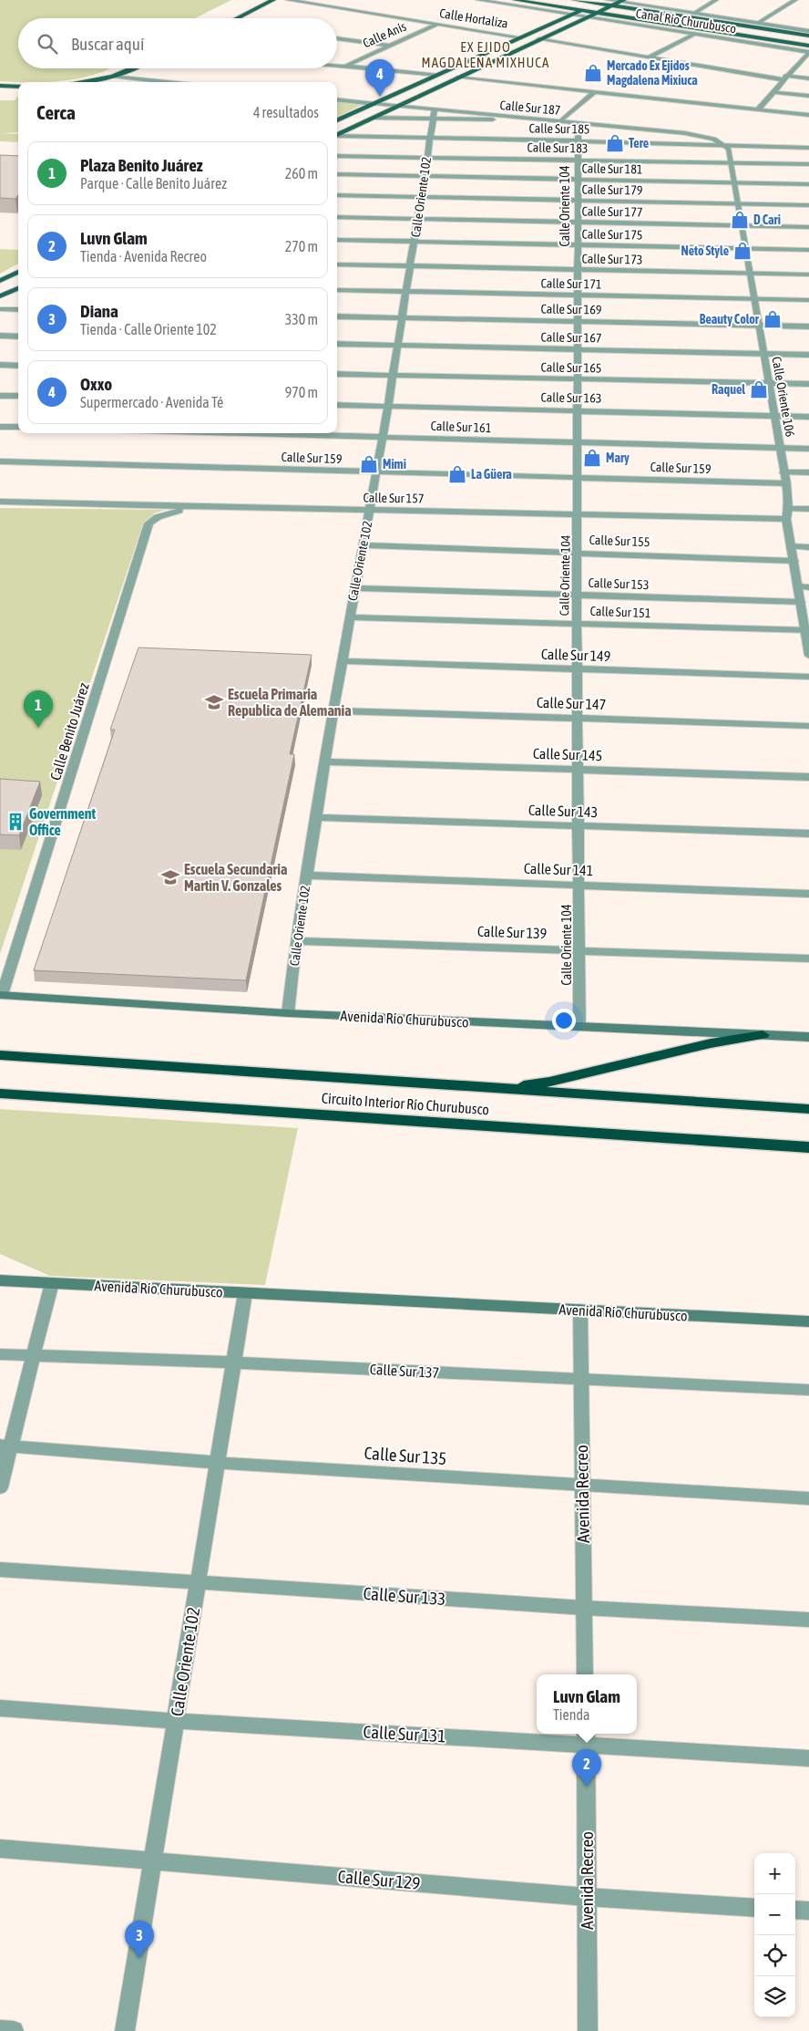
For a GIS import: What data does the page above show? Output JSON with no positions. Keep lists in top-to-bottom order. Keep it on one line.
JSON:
{"streets":{"highway":["Circuito Interior Río Churubusco"],"main road":["Canal Río Churubusco","Avenida Río Churubusco"],"street":["Calle Hortaliza","Calle Anís","Calle Sur 187","Calle Sur 185","Calle Sur 183","Calle Sur 181","Calle Sur 179","Calle Oriente 102","Calle Oriente 104","Calle Sur 177","Calle Sur 175","Calle Sur 173","Calle Sur 171","Calle Sur 169","Calle Sur 167","Calle Sur 165","Calle Oriente 106","Calle Sur 163","Calle Sur 161","Calle Sur 159","Calle Sur 157","Calle Sur 155","Calle Sur 153","Calle Sur 151","Calle Sur 149","Calle Sur 147","Calle Benito Juárez","Calle Sur 145","Calle Sur 143","Calle Sur 141","Calle Sur 139","Calle Sur 137","Calle Sur 135","Avenida Recreo","Calle Sur 133","Calle Sur 131","Calle Sur 129"]},"crossings":[["Calle Hortaliza","Calle Anís"],["Calle Sur 187","Calle Sur 185"],["Calle Sur 187","Calle Oriente 102"],["Calle Sur 187","Calle Oriente 104"],["Calle Sur 187","Calle Oriente 106"],["Calle Sur 185","Calle Oriente 102"],["Calle Sur 185","Calle Oriente 104"],["Calle Sur 185","Calle Oriente 106"],["Calle Sur 183","Calle Oriente 102"],["Calle Sur 183","Calle Oriente 104"],["Calle Sur 183","Calle Oriente 106"],["Calle Sur 181","Calle Oriente 102"],["Calle Sur 181","Calle Oriente 104"],["Calle Sur 181","Calle Oriente 106"],["Calle Sur 179","Calle Oriente 102"],["Calle Sur 179","Calle Oriente 104"],["Calle Sur 179","Calle Oriente 106"],["Calle Oriente 102","Calle Sur 177"],["Calle Oriente 102","Calle Sur 175"],["Calle Oriente 102","Calle Sur 173"],["Calle Oriente 102","Calle Sur 171"],["Calle Oriente 102","Calle Sur 169"],["Calle Oriente 102","Calle Sur 167"],["Calle Oriente 102","Calle Sur 165"],["Calle Oriente 102","Calle Sur 163"],["Calle Oriente 102","Calle Sur 161"],["Calle Oriente 102","Calle Sur 159"],["Calle Oriente 102","Calle Sur 157"],["Calle Oriente 102","Calle Sur 155"],["Calle Oriente 102","Calle Sur 153"],["Calle Oriente 102","Calle Sur 151"],["Calle Oriente 102","Calle Sur 149"],["Calle Oriente 102","Calle Sur 147"],["Calle Oriente 102","Calle Sur 145"],["Calle Oriente 102","Calle Sur 143"],["Calle Oriente 102","Calle Sur 141"],["Calle Oriente 102","Calle Sur 139"],["Calle Oriente 102","Avenida Río Churubusco"],["Calle Oriente 102","Calle Sur 137"],["Calle Oriente 102","Calle Sur 135"],["Calle Oriente 102","Calle Sur 133"],["Calle Oriente 102","Calle Sur 131"],["Calle Oriente 102","Calle Sur 129"],["Calle Oriente 104","Calle Sur 177"],["Calle Oriente 104","Calle Sur 175"],["Calle Oriente 104","Calle Sur 173"],["Calle Oriente 104","Calle Sur 171"],["Calle Oriente 104","Calle Sur 169"],["Calle Oriente 104","Calle Sur 167"],["Calle Oriente 104","Calle Sur 165"],["Calle Oriente 104","Calle Sur 163"],["Calle Oriente 104","Calle Sur 161"],["Calle Oriente 104","Calle Sur 159"],["Calle Oriente 104","Calle Sur 157"],["Calle Oriente 104","Calle Sur 155"],["Calle Oriente 104","Calle Sur 153"],["Calle Oriente 104","Calle Sur 151"],["Calle Oriente 104","Calle Sur 149"],["Calle Oriente 104","Calle Sur 147"],["Calle Oriente 104","Calle Sur 145"],["Calle Oriente 104","Calle Sur 143"],["Calle Oriente 104","Calle Sur 141"],["Calle Oriente 104","Calle Sur 139"],["Calle Oriente 104","Avenida Río Churubusco"],["Calle Sur 177","Calle Oriente 106"],["Calle Sur 175","Calle Oriente 106"],["Calle Sur 173","Calle Oriente 106"],["Calle Sur 171","Calle Oriente 106"],["Calle Sur 169","Calle Oriente 106"],["Calle Sur 167","Calle Oriente 106"],["Calle Sur 165","Calle Oriente 106"],["Calle Oriente 106","Calle Sur 163"],["Calle Oriente 106","Calle Sur 161"],["Calle Oriente 106","Calle Sur 159"],["Calle Oriente 106","Calle Sur 157"],["Calle Oriente 106","Calle Sur 155"],["Calle Oriente 106","Calle Sur 153"],["Calle Oriente 106","Calle Sur 151"],["Calle Sur 157","Calle Benito Juárez"],["Calle Benito Juárez","Avenida Río Churubusco"],["Avenida Río Churubusco","Avenida Recreo"],["Calle Sur 137","Avenida Recreo"],["Calle Sur 135","Avenida Recreo"],["Avenida Recreo","Calle Sur 133"],["Avenida Recreo","Calle Sur 131"],["Avenida Recreo","Calle Sur 129"]],"districts":["EX EJIDO MAGDALENA MIXHUCA"],"places":{"shop":["Mercado Ex Ejidos Magdalena Mixiuca","Tere","D Cari","Neto Style","Beauty Color","Raquel","Mary","Mimi","La Güera"],"school or university":["Escuela Primaria Republica de Alemania","Escuela Secundaria Martin V. Gonzales"],"building":["Government Office"]},"page":{"search":"Buscar aquí","pins":["4","1","2","3"],"heading":["Cerca","4 resultados"],"list":[{"mark":"1","name":"Plaza Benito Juárez","note":"Parque · Calle Benito Juárez","value":"260 m"},{"mark":"2","name":"Luvn Glam","note":"Tienda · Avenida Recreo","value":"270 m"},{"mark":"3","name":"Diana","note":"Tienda · Calle Oriente 102","value":"330 m"},{"mark":"4","name":"Oxxo","note":"Supermercado · Avenida Té","value":"970 m"}],"popup":["Luvn Glam","Tienda"],"map_buttons":["+","−"]}}
